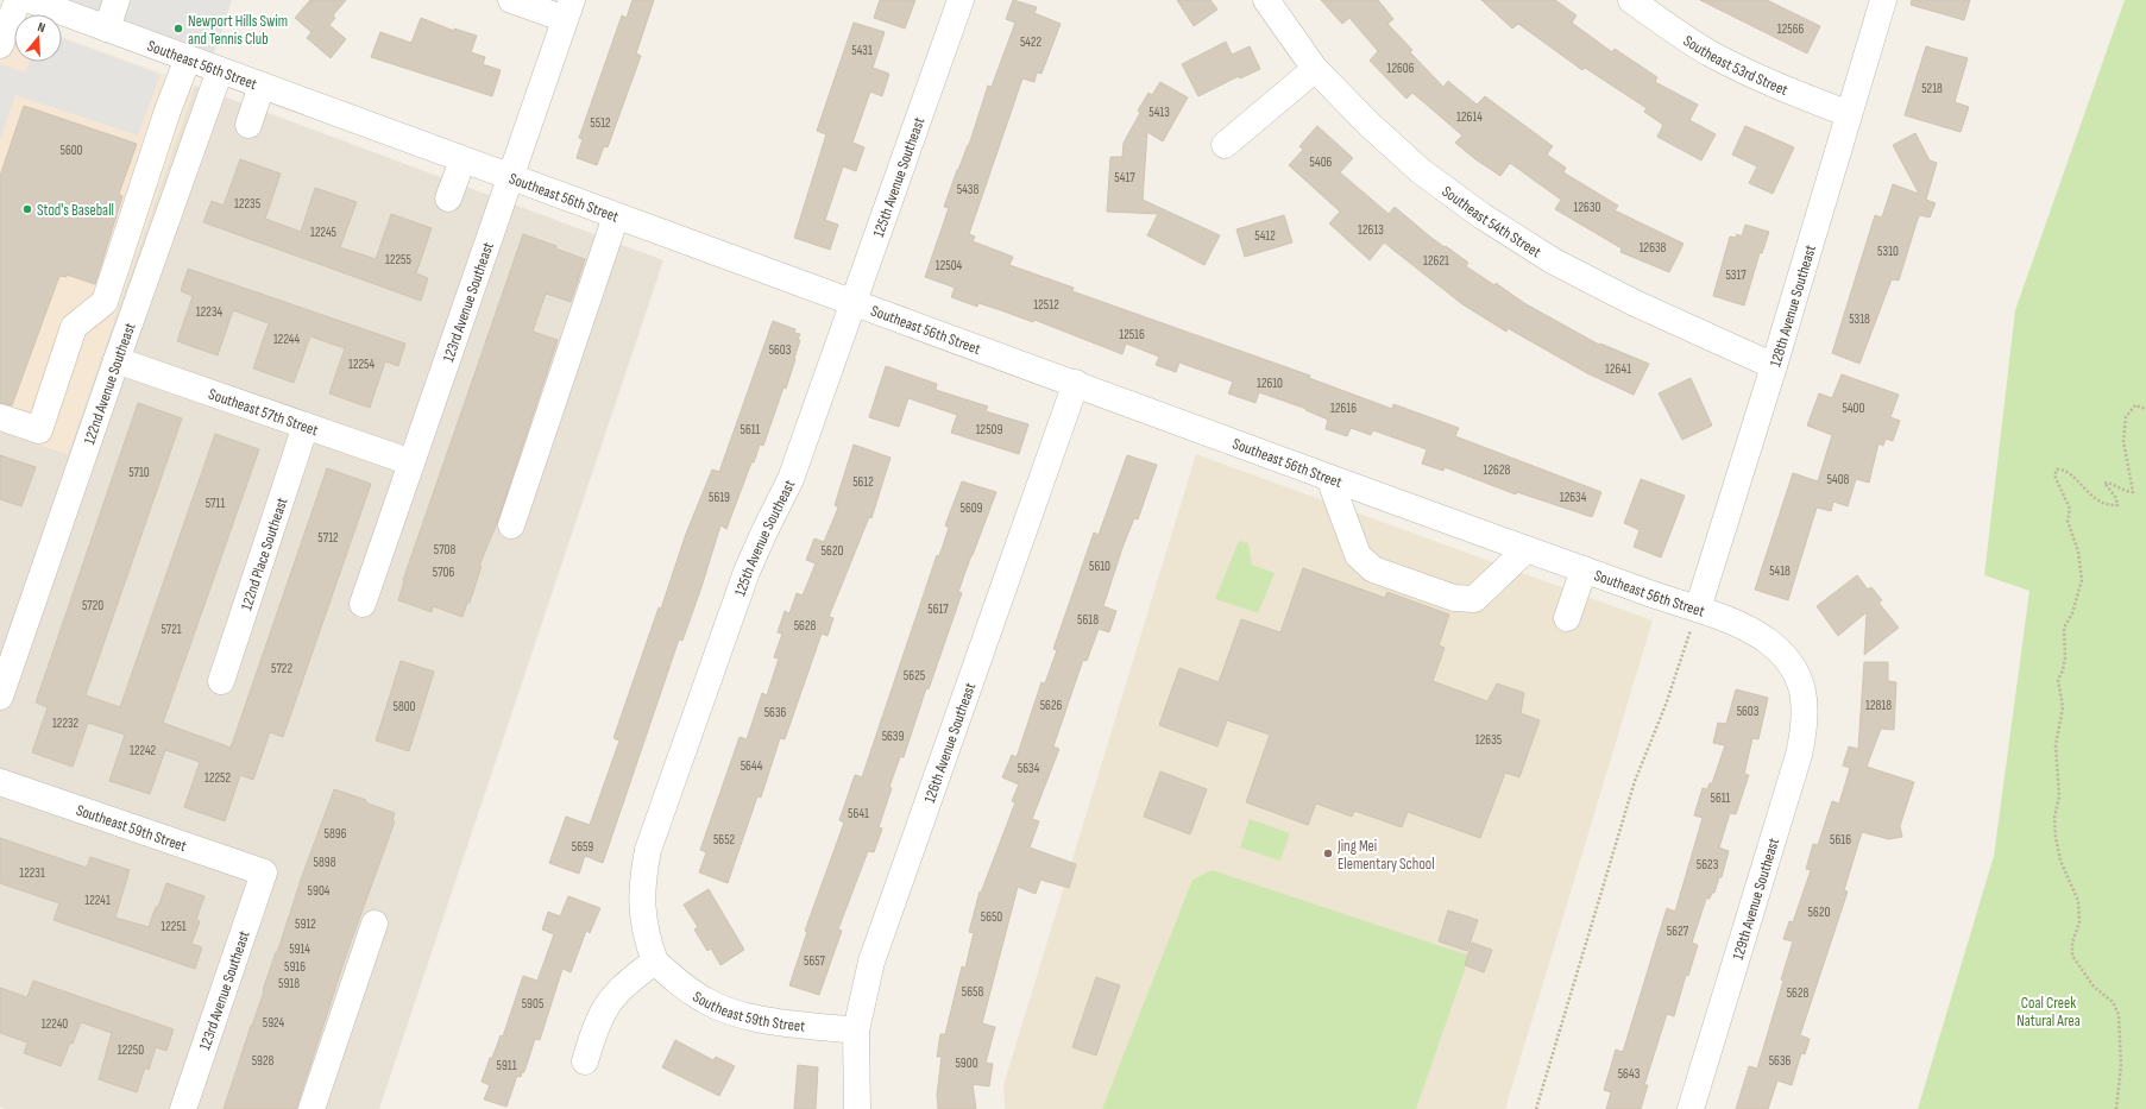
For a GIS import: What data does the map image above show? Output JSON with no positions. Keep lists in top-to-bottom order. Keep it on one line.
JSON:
{"streets":{"street":["Southeast 53rd Street","Southeast 56th Street","125th Avenue Southeast","Southeast 54th Street","123rd Avenue Southeast","128th Avenue Southeast","122nd Avenue Southeast","Southeast 57th Street","122nd Place Southeast","126th Avenue Southeast","Southeast 59th Street","129th Avenue Southeast"]},"crossings":[["Southeast 53rd Street","128th Avenue Southeast"],["Southeast 56th Street","125th Avenue Southeast"],["Southeast 56th Street","123rd Avenue Southeast"],["Southeast 56th Street","128th Avenue Southeast"],["Southeast 56th Street","122nd Avenue Southeast"],["Southeast 56th Street","126th Avenue Southeast"],["Southeast 56th Street","129th Avenue Southeast"],["125th Avenue Southeast","Southeast 59th Street"],["Southeast 54th Street","128th Avenue Southeast"],["123rd Avenue Southeast","Southeast 57th Street"],["123rd Avenue Southeast","Southeast 59th Street"],["122nd Avenue Southeast","Southeast 57th Street"],["Southeast 57th Street","122nd Place Southeast"],["126th Avenue Southeast","Southeast 59th Street"]],"parks":["Coal Creek Natural Area"],"places":["Newport Hills Swim and Tennis Club","Stod's Baseball","Jing Mei Elementary School"],"house_numbers":["12566","5422","5431","12606","5218","5413","12614","5512","5600","5406","5417","5438","12235","12630","12613","12245","5412","12638","5310","12255","12621","12504","5317","12512","12234","5318","12516","12244","5603","12254","12641","12610","12616","5400","5611","12509","12628","5710","5408","5612","5619","12634","5711","5609","5712","5708","5620","5610","5418","5706","5720","5617","5618","5628","5721","5722","5625","5626","12818","5800","5603","5636","12232","5639","12635","12242","5644","5634","12252","5611","5641","5896","5652","5616","5659","5898","5623","12231","5904","12241","5620","5650","5912","12251","5627","5914","5657","5916","5918","5658","5628","5905","5924","12240","12250","5928","5636","5900","5911","5643"],"north":"top"}
